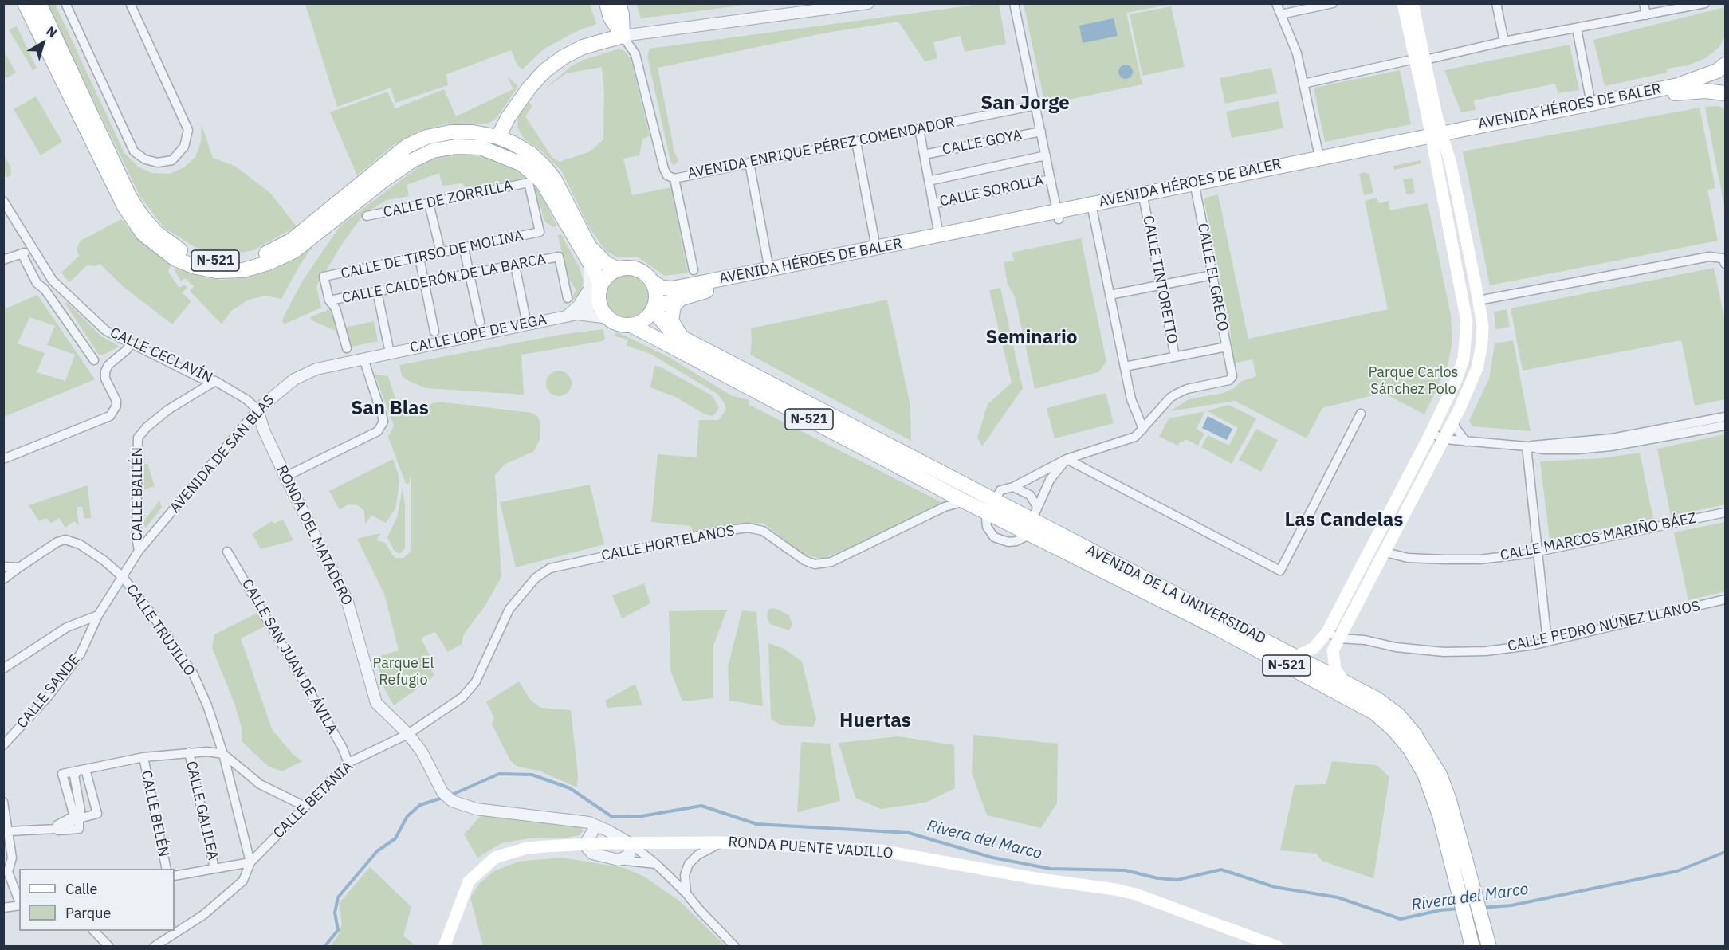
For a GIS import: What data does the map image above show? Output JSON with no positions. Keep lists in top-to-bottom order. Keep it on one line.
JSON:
{"streets":{"main road":["AVENIDA HÉROES DE BALER","N-521","AVENIDA DE LA UNIVERSIDAD","RONDA PUENTE VADILLO"],"street":["CALLE GOYA","AVENIDA ENRIQUE PÉREZ COMENDADOR","CALLE SOROLLA","CALLE DE ZORRILLA","CALLE DE TIRSO DE MOLINA","CALLE EL GRECO","CALLE CALDERÓN DE LA BARCA","CALLE TINTORETTO","CALLE LOPE DE VEGA","CALLE CECLAVÍN","AVENIDA DE SAN BLAS","CALLE BAILÉN","RONDA DEL MATADERO","CALLE MARCOS MARIÑO BÁEZ","CALLE HORTELANOS","CALLE PEDRO NÚÑEZ LLANOS","CALLE TRUJILLO","CALLE SAN JUAN DE ÁVILA","CALLE SANDE","CALLE BETANIA","CALLE GALILEA","CALLE BELÉN"]},"crossings":[["AVENIDA HÉROES DE BALER","N-521"],["AVENIDA HÉROES DE BALER","CALLE EL GRECO"],["AVENIDA HÉROES DE BALER","CALLE TINTORETTO"],["AVENIDA HÉROES DE BALER","CALLE LOPE DE VEGA"],["AVENIDA HÉROES DE BALER","AVENIDA DE LA UNIVERSIDAD"],["CALLE DE ZORRILLA","CALLE DE TIRSO DE MOLINA"],["CALLE DE ZORRILLA","N-521"],["CALLE DE TIRSO DE MOLINA","N-521"],["CALLE DE TIRSO DE MOLINA","CALLE CALDERÓN DE LA BARCA"],["N-521","CALLE LOPE DE VEGA"],["N-521","AVENIDA DE LA UNIVERSIDAD"],["CALLE LOPE DE VEGA","AVENIDA DE SAN BLAS"],["CALLE LOPE DE VEGA","AVENIDA DE LA UNIVERSIDAD"],["CALLE CECLAVÍN","AVENIDA DE SAN BLAS"],["CALLE CECLAVÍN","CALLE BAILÉN"],["CALLE CECLAVÍN","RONDA DEL MATADERO"],["AVENIDA DE SAN BLAS","CALLE BAILÉN"],["AVENIDA DE SAN BLAS","RONDA DEL MATADERO"],["AVENIDA DE SAN BLAS","CALLE TRUJILLO"],["AVENIDA DE SAN BLAS","CALLE SANDE"],["RONDA DEL MATADERO","CALLE HORTELANOS"],["RONDA DEL MATADERO","CALLE BETANIA"],["CALLE HORTELANOS","AVENIDA DE LA UNIVERSIDAD"],["CALLE HORTELANOS","CALLE BETANIA"],["CALLE TRUJILLO","CALLE BETANIA"],["CALLE SAN JUAN DE ÁVILA","CALLE BETANIA"]],"districts":["San Jorge","Seminario","San Blas","Las Candelas","Huertas"],"water":["Rivera del Marco"],"parks":["Parque Carlos Sánchez Polo","Parque El Refugio"],"legend":["Calle","Parque"],"north":"top right"}
